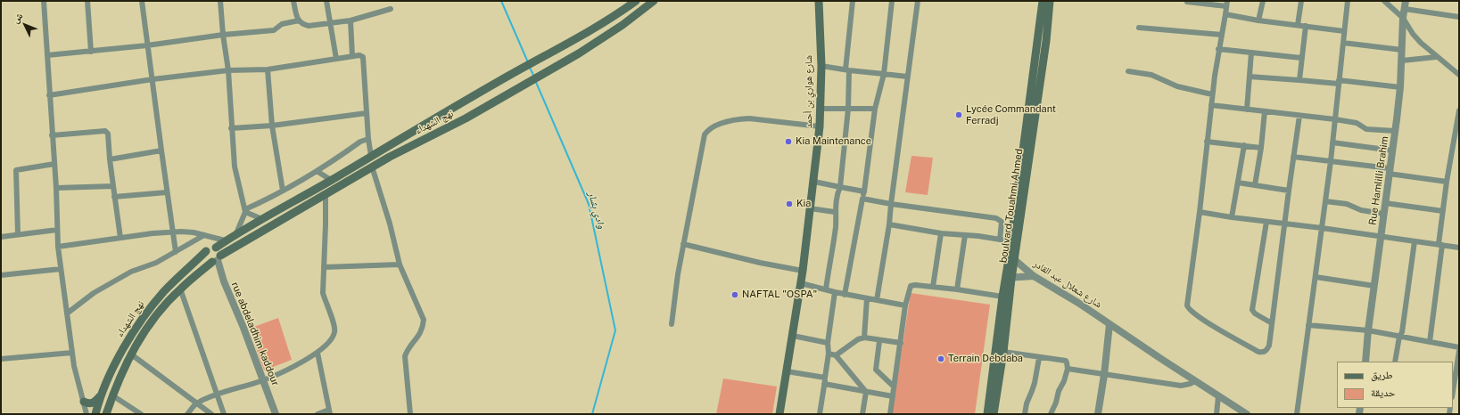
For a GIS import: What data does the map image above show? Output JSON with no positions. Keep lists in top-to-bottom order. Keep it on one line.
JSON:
{"streets":{"main road":["شارع هواري بن أحمد","نهج الشهداء","boulvard Touahmi Ahmed"],"street":["Rue Hamlilli Brahim","شارع شعلال عبد القادر","rue abdeladhim kaddour"]},"crossings":[["نهج الشهداء","rue abdeladhim kaddour"],["boulvard Touahmi Ahmed","شارع شعلال عبد القادر"]],"water":["وادي بشار"],"places":["Lycée Commandant Ferradj","Kia Maintenance","Kia","NAFTAL \"OSPA\"","Terrain Debdaba"],"legend":["طريق","حديقة"],"north":"top left"}
